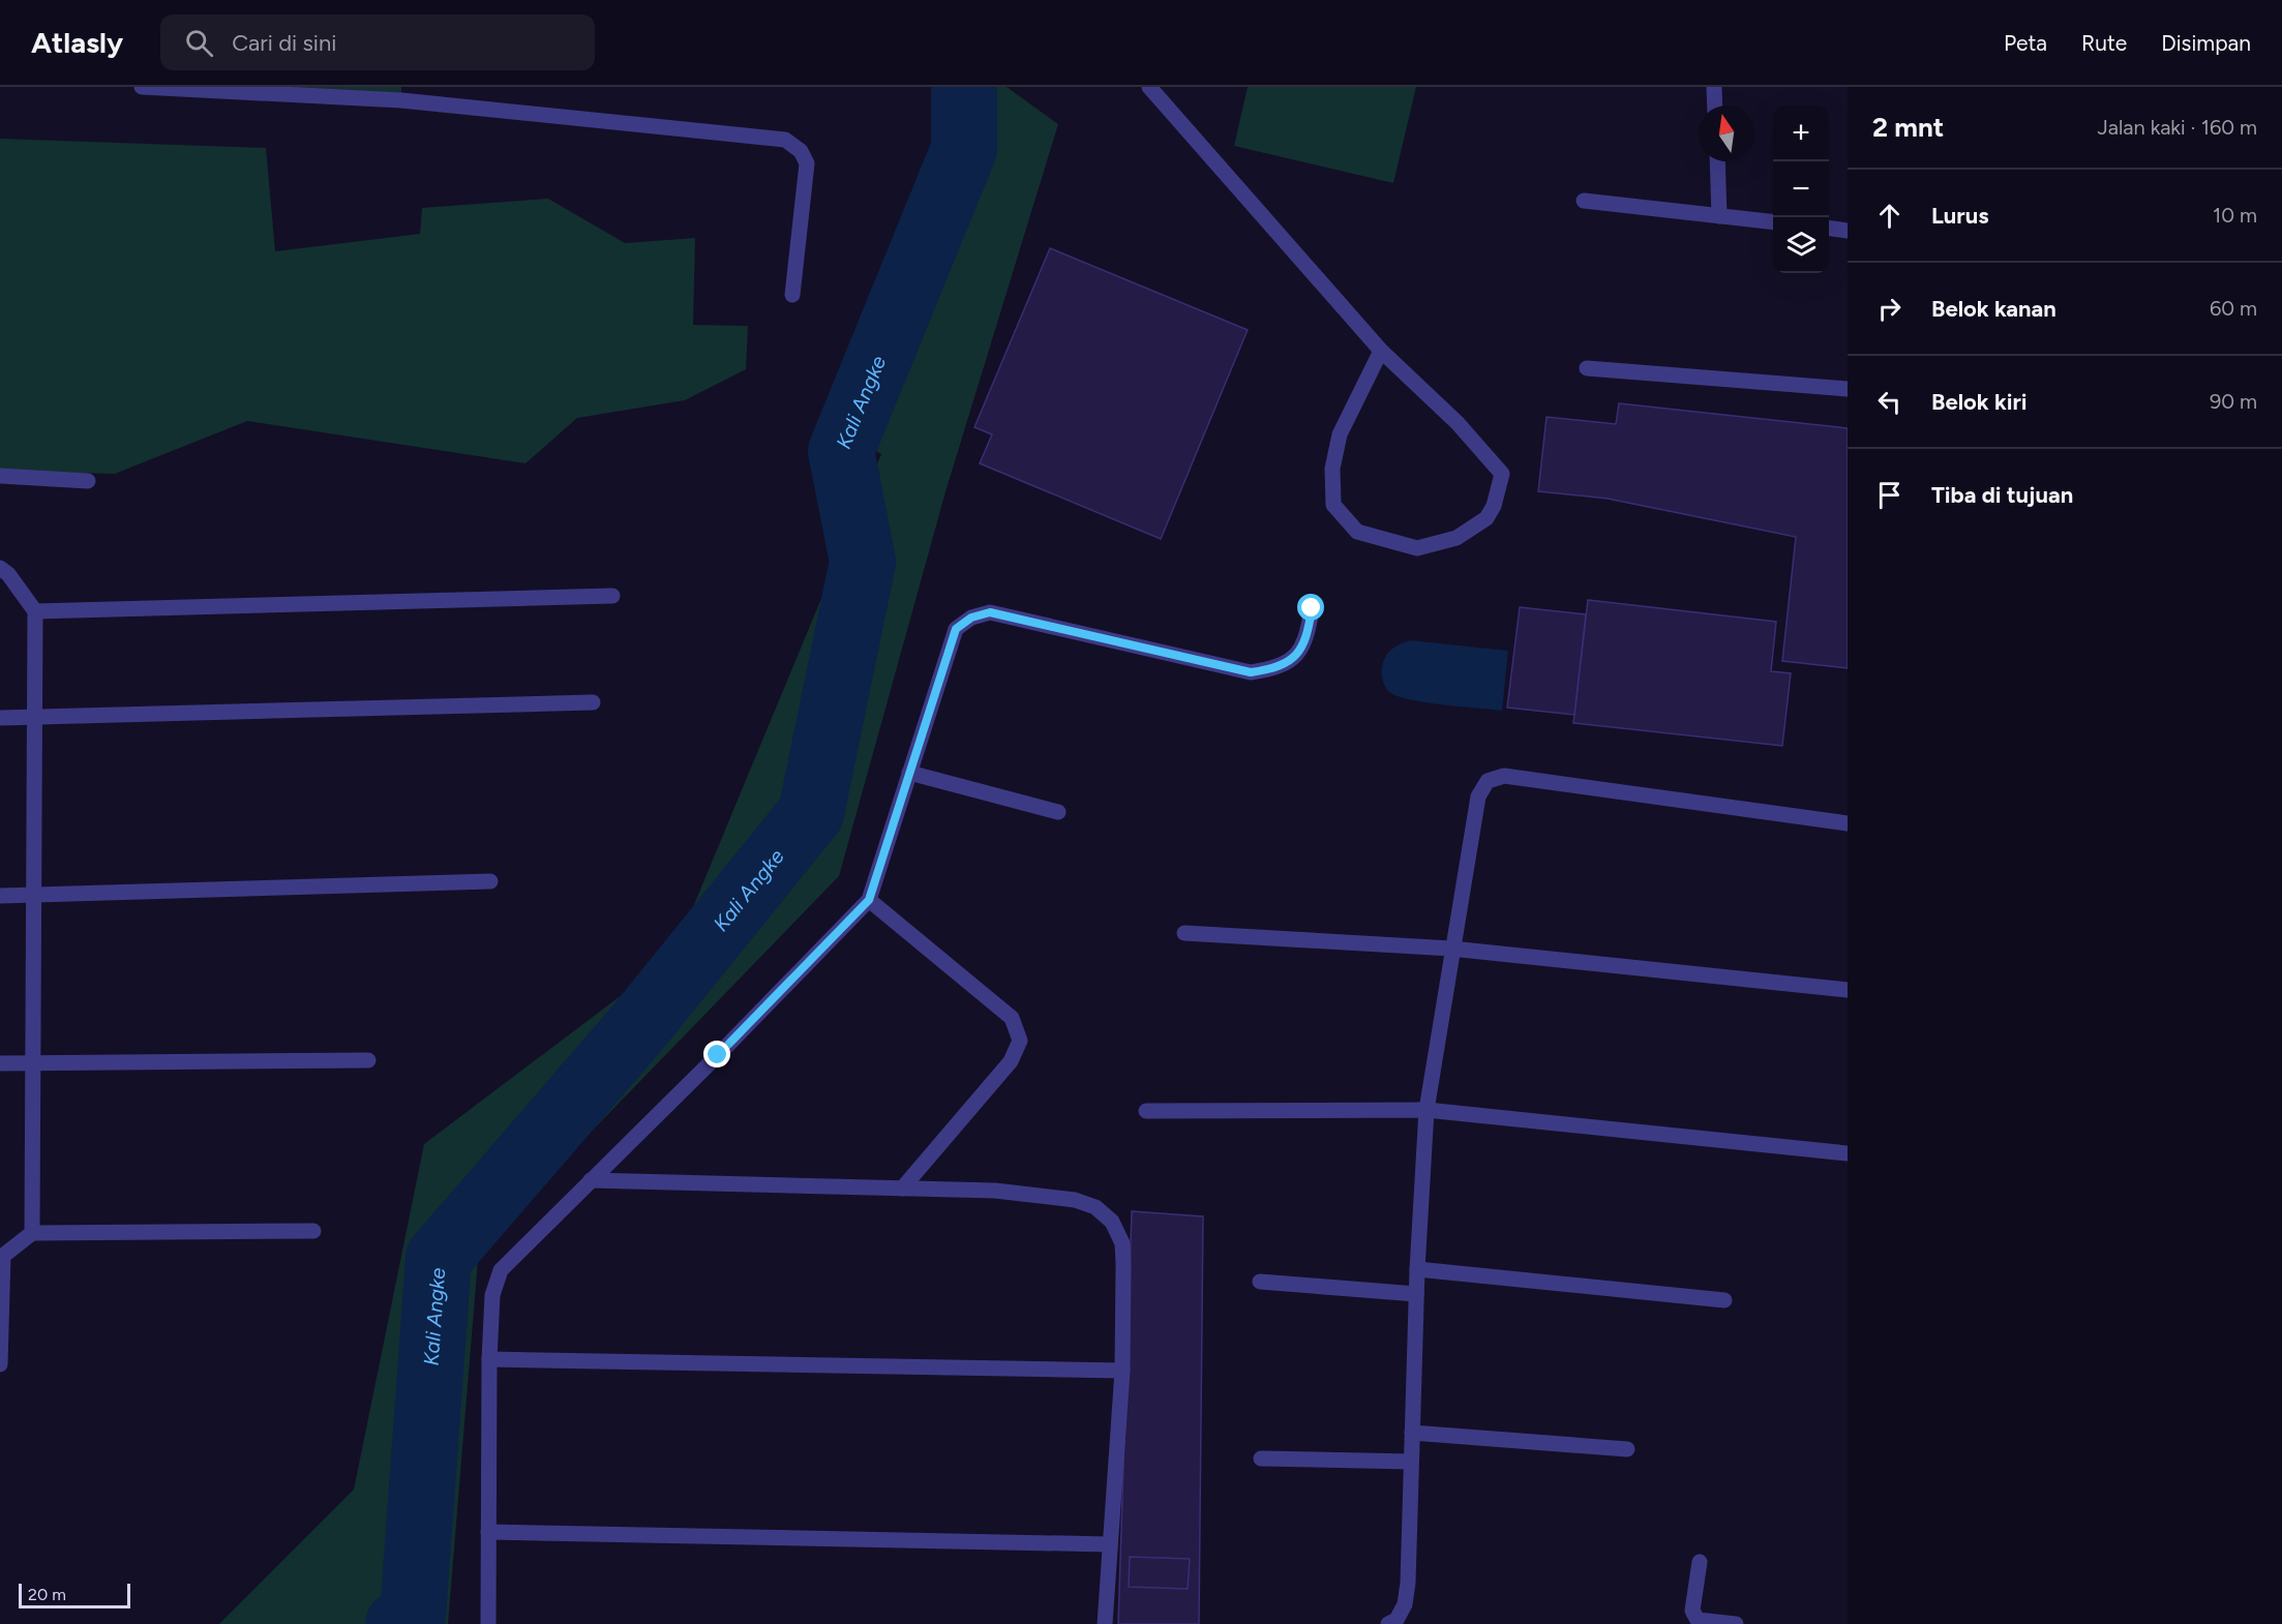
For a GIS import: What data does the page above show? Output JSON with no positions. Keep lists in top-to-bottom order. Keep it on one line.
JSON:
{"water":["Kali Angke"],"scale_bar":"20 m","north":"top","page":{"header":"Atlasly","search":"Cari di sini","nav":["Peta","Rute","Disimpan"],"heading":["2 mnt","Jalan kaki · 160 m"],"map_buttons":["+","−"],"list":[["Lurus","10 m"],["Belok kanan","60 m"],["Belok kiri","90 m"],"Tiba di tujuan"],"scale":"20 m"}}
